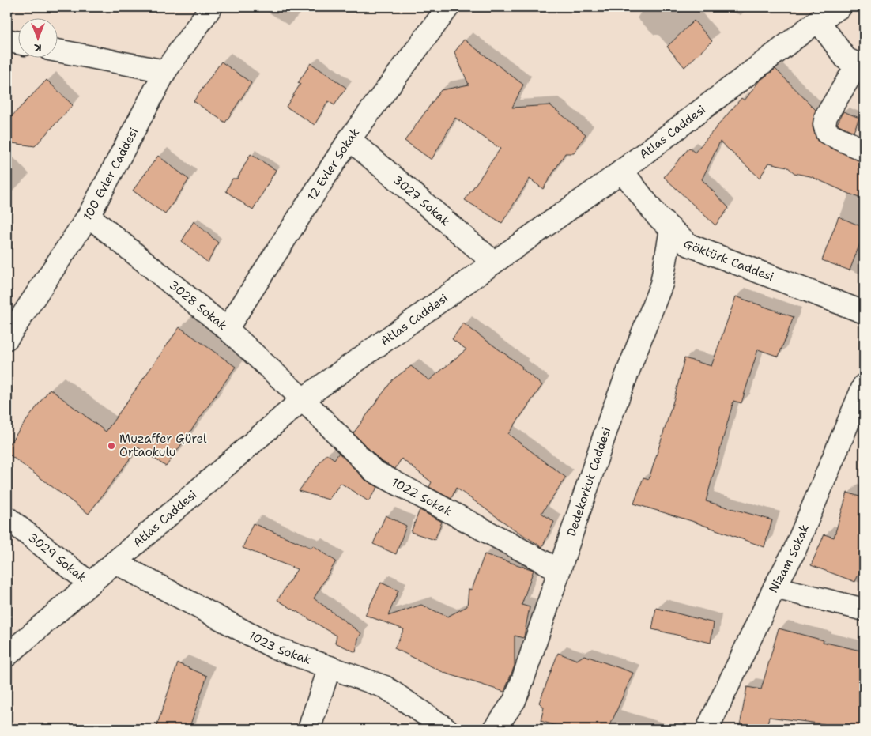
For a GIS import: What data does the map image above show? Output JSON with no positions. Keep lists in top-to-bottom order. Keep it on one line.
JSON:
{"streets":{"street":["Atlas Caddesi","12 Evler Sokak","100 Evler Caddesi","3027 Sokak","Göktürk Caddesi","3028 Sokak","Dedekorkut Caddesi","1022 Sokak","3029 Sokak","Nizam Sokak","1023 Sokak"]},"crossings":[["Atlas Caddesi","3027 Sokak"],["Atlas Caddesi","Göktürk Caddesi"],["Atlas Caddesi","3028 Sokak"],["Atlas Caddesi","1022 Sokak"],["Atlas Caddesi","3029 Sokak"],["Atlas Caddesi","1023 Sokak"],["12 Evler Sokak","3027 Sokak"],["12 Evler Sokak","3028 Sokak"],["100 Evler Caddesi","3028 Sokak"],["Göktürk Caddesi","Dedekorkut Caddesi"],["3028 Sokak","1022 Sokak"],["Dedekorkut Caddesi","1022 Sokak"]],"places":["Muzaffer Gürel Ortaokulu"],"north":"bottom"}
